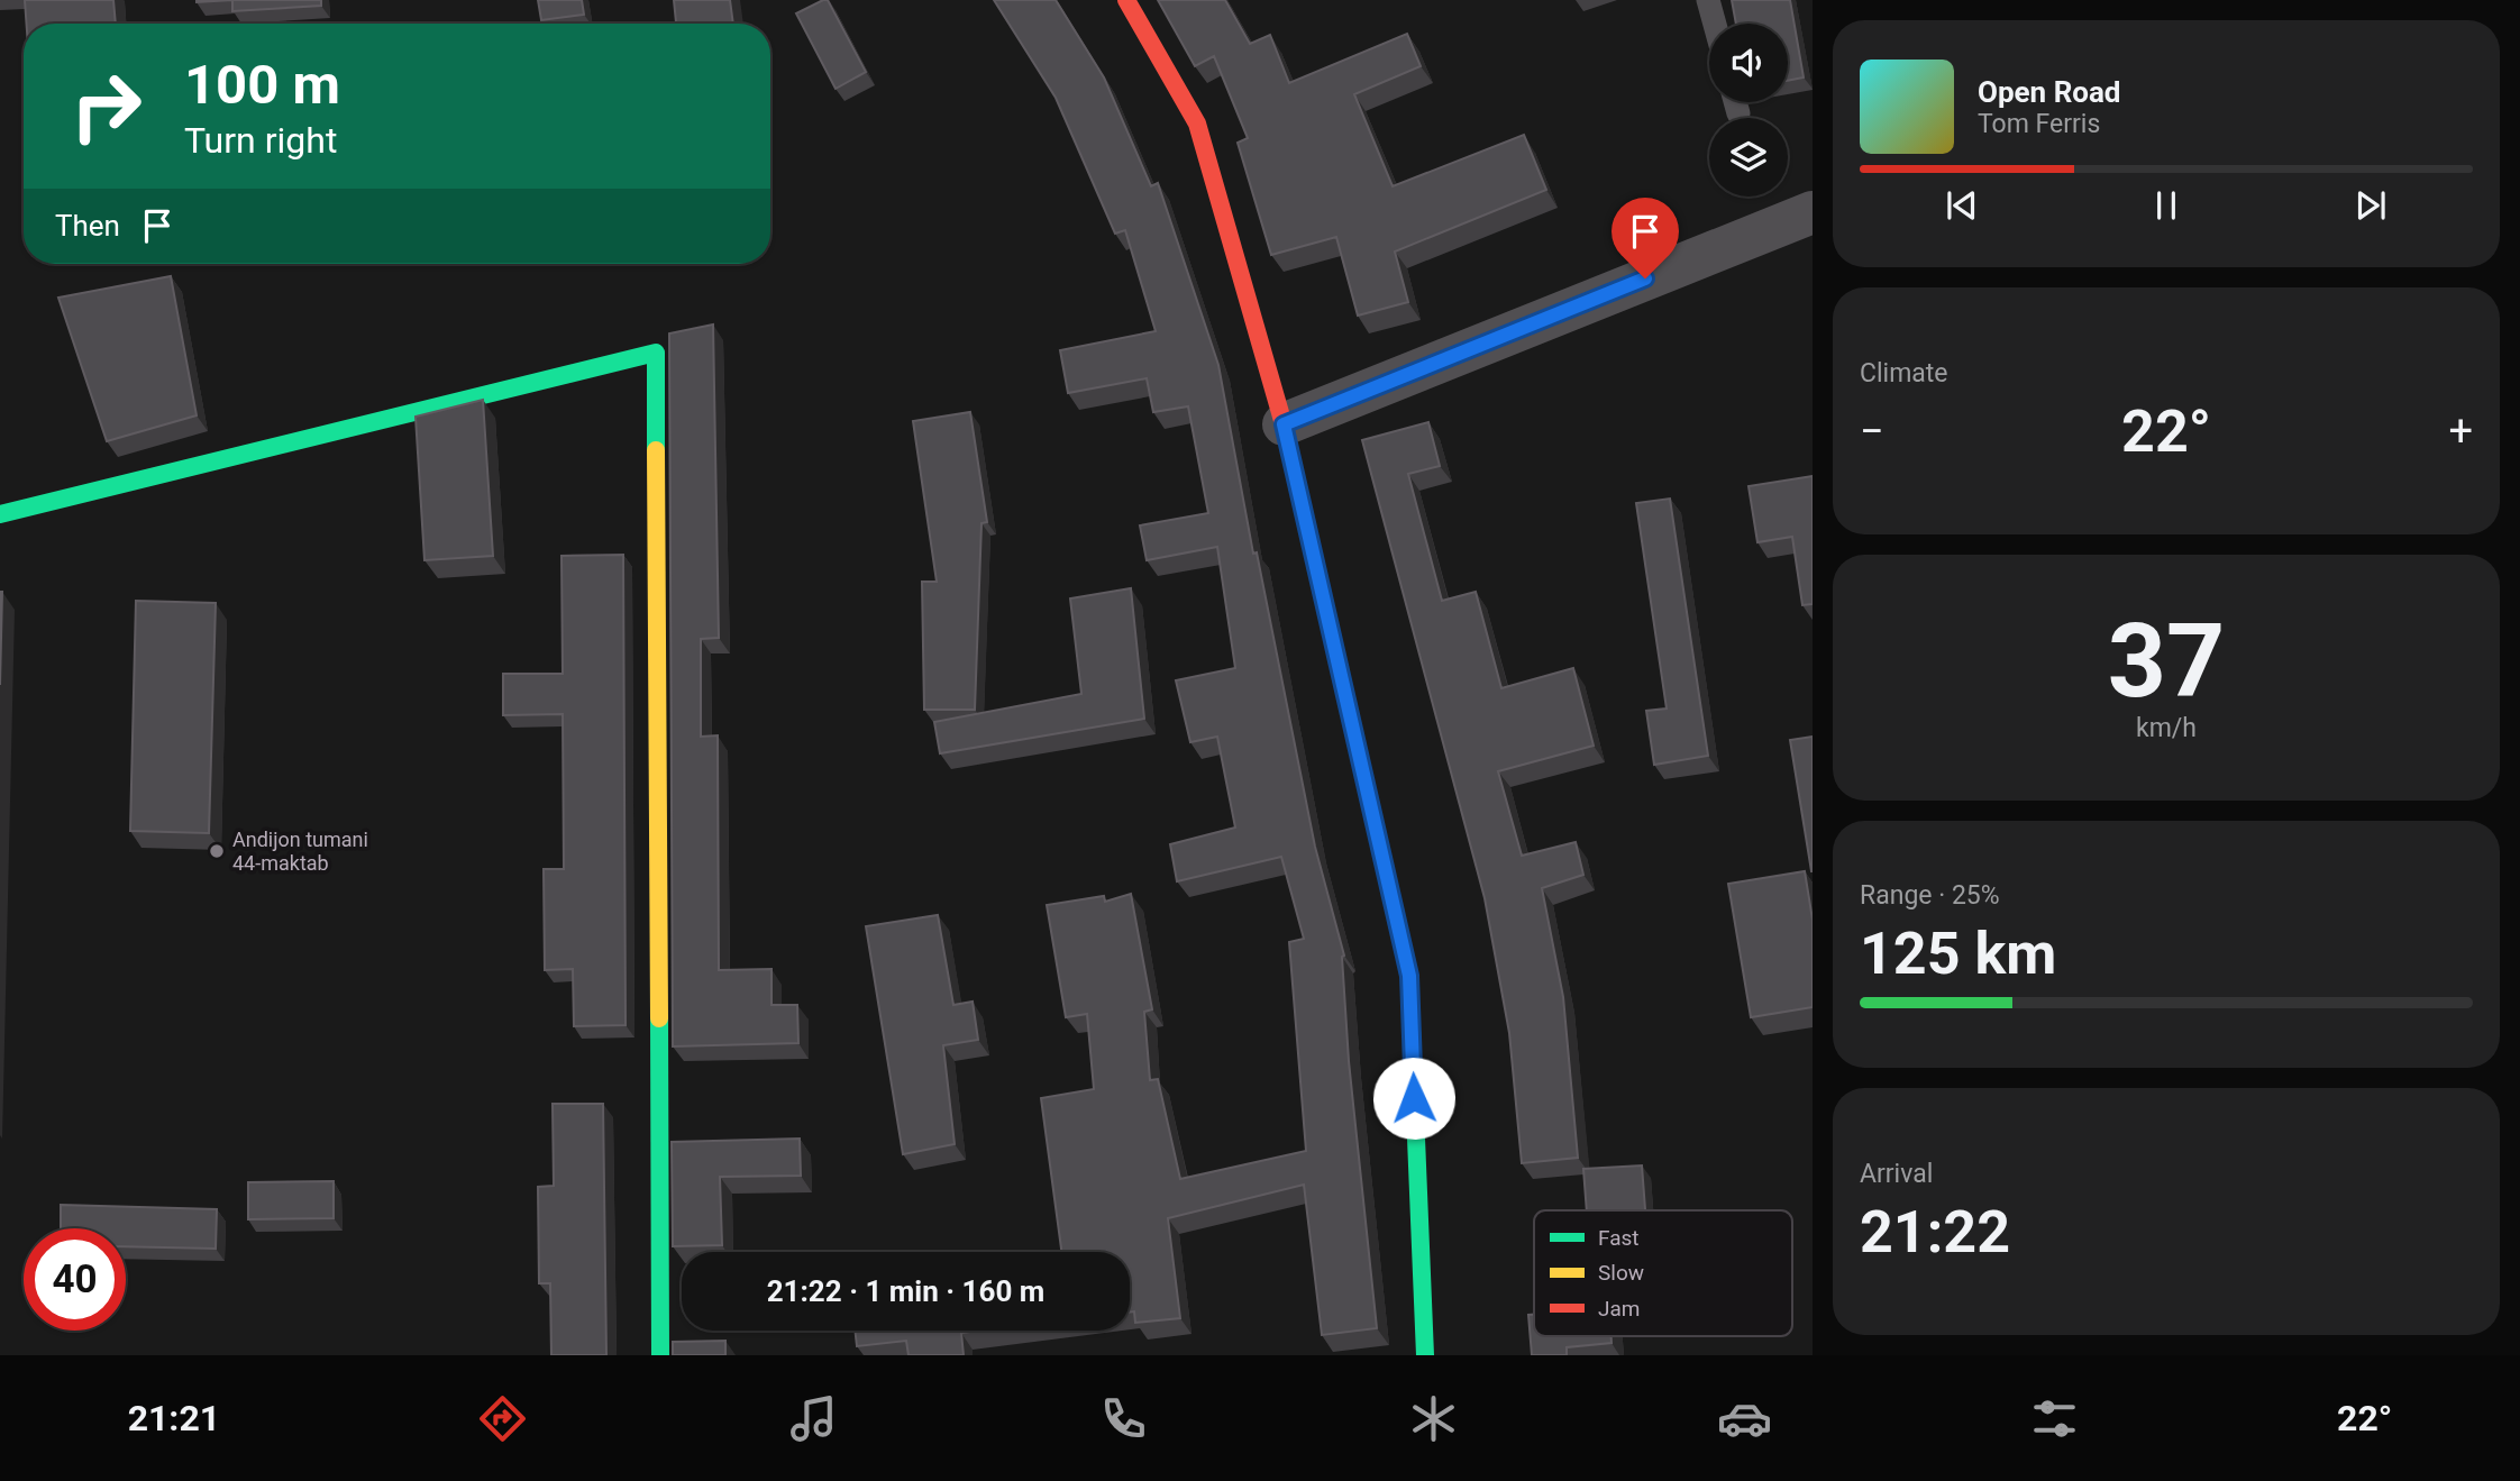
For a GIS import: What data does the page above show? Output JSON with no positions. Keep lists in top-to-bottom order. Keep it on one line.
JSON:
{"places":["Andijon tumani 44-maktab"],"legend":["Fast","Slow","Jam"],"page":{"turn":["100 m","Turn right"],"song":["Open Road","Tom Ferris"],"then":"Then","tile":["Climate",["37","km/h"],["Range · 25%","125 km"],["Arrival","21:22"]],"heat":["−","22°","+"],"limit":"40","trip":"21:22 · 1 min · 160 m","tabs":["21:21","22°"]}}
